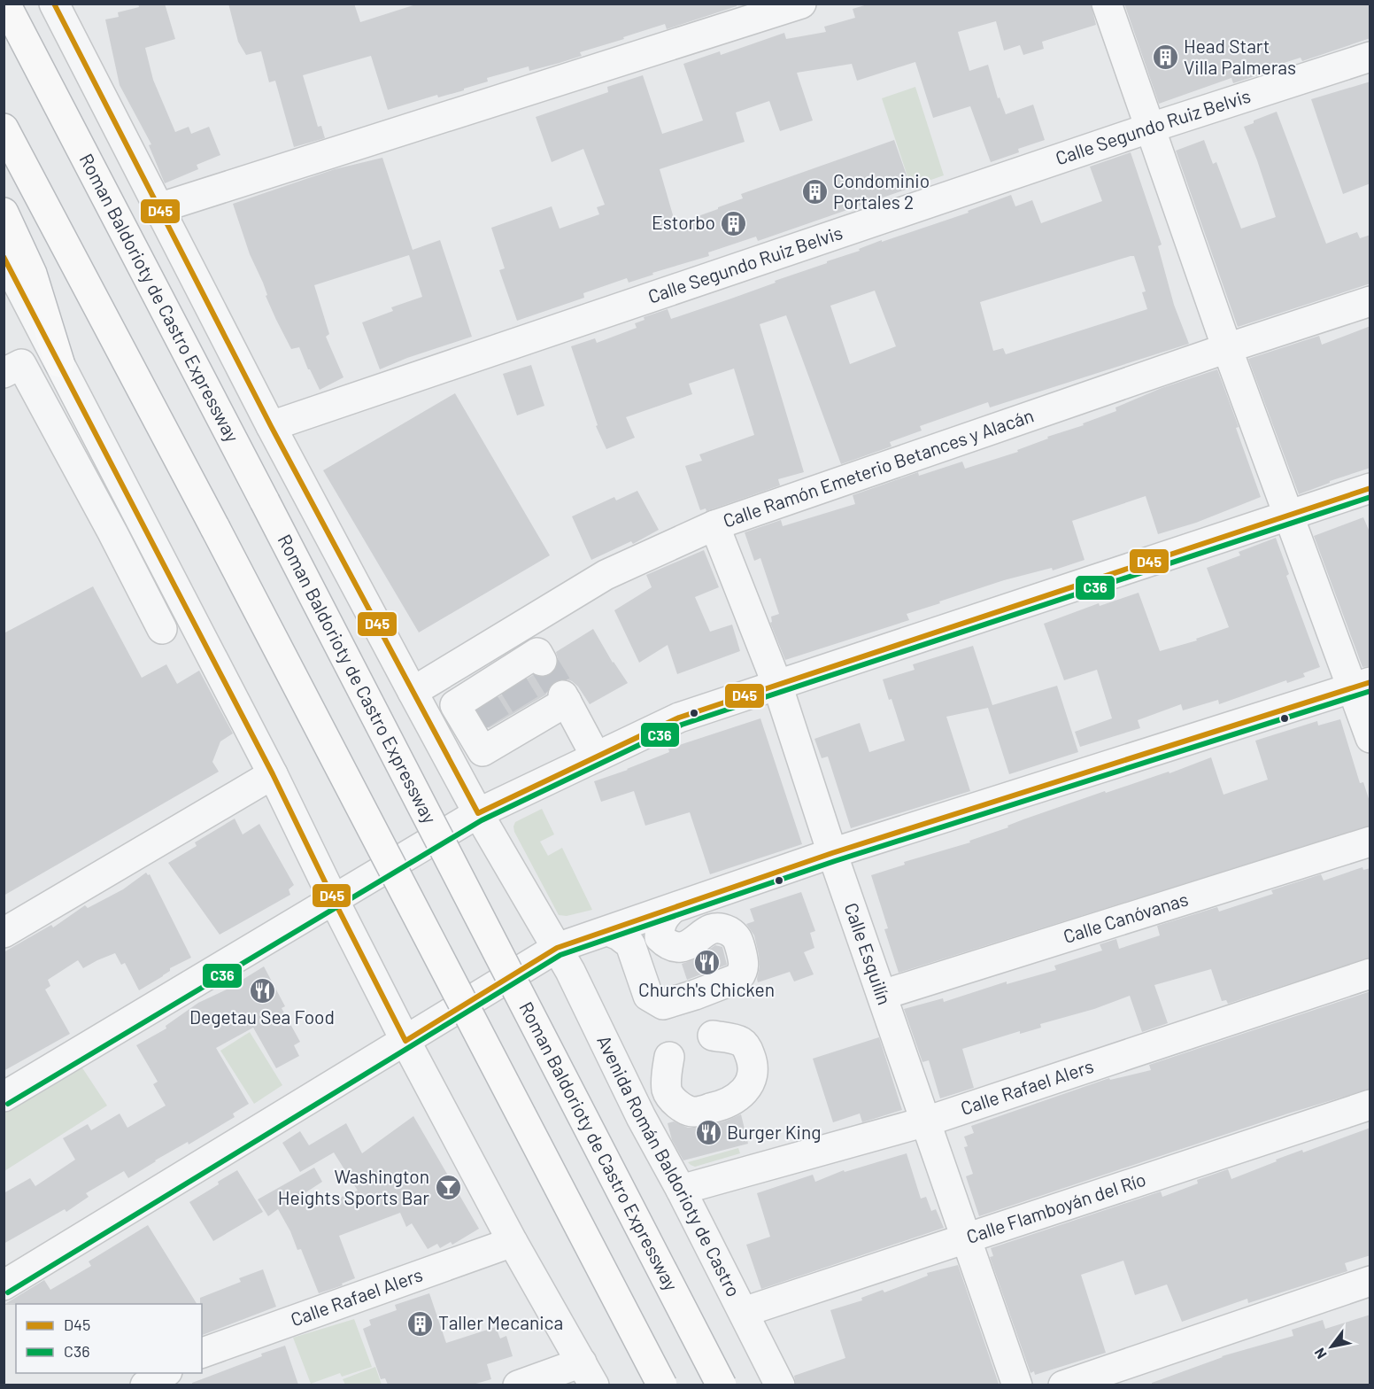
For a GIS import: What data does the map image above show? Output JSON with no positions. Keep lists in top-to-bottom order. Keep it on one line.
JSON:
{"streets":{"highway":["Roman Baldorioty de Castro Expressway"],"street":["Calle Segundo Ruiz Belvis","Calle Ramón Emeterio Betances y Alacán","Calle Canóvanas","Calle Esquilín","Calle Rafael Alers","Avenida Román Baldorioty de Castro","Calle Flamboyán del Río"]},"crossings":[["Calle Ramón Emeterio Betances y Alacán","Calle Esquilín"],["Calle Canóvanas","Calle Esquilín"],["Calle Esquilín","Calle Rafael Alers"],["Calle Esquilín","Calle Flamboyán del Río"],["Calle Rafael Alers","Avenida Román Baldorioty de Castro"],["Avenida Román Baldorioty de Castro","Calle Flamboyán del Río"]],"places":{"building":["Head Start Villa Palmeras","Condominio Portales 2","Estorbo","Taller Mecanica"],"restaurant":["Church's Chicken","Degetau Sea Food","Burger King"],"bar":["Washington Heights Sports Bar"]},"lines":["transit line D45","transit line C36"],"legend":["D45","C36"],"north":"bottom left"}
